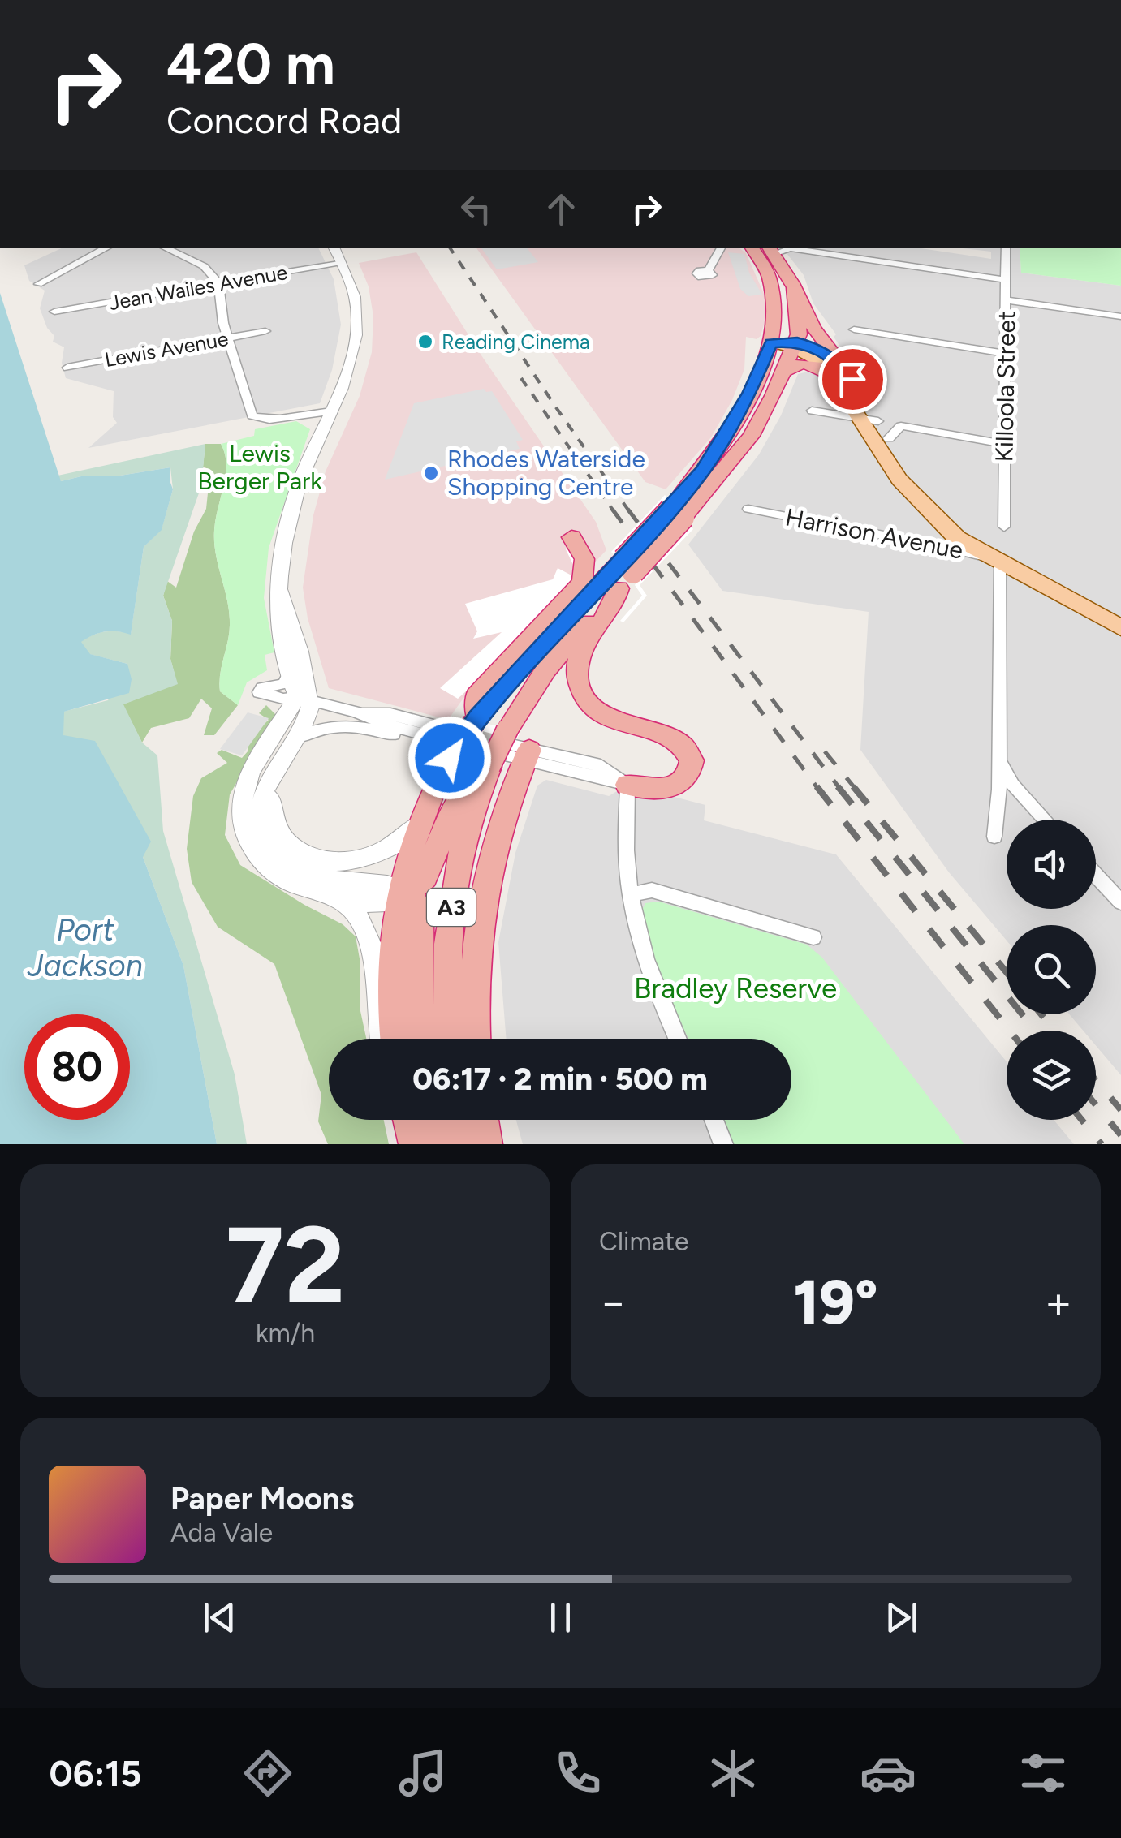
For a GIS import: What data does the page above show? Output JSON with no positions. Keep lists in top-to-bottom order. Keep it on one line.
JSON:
{"streets":{"highway":["A3"],"street":["Jean Wailes Avenue","Lewis Avenue","Killoola Street","Harrison Avenue"]},"water":["Port Jackson"],"parks":["Lewis Berger Park","Bradley Reserve"],"places":["Reading Cinema","Rhodes Waterside Shopping Centre"],"page":{"turn":["420 m","Concord Road"],"limit":"80","trip":"06:17 · 2 min · 500 m","tile":[["72","km/h"],"Climate"],"heat":["−","19°","+"],"song":["Paper Moons","Ada Vale"],"tabs":"06:15"}}
